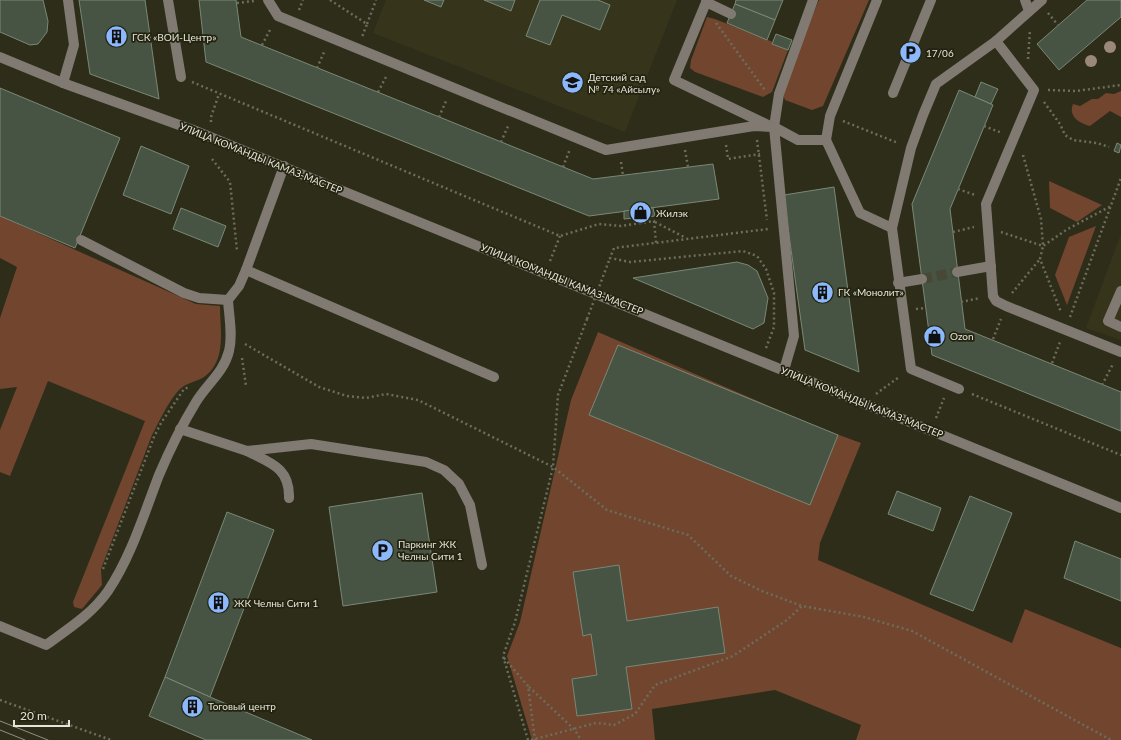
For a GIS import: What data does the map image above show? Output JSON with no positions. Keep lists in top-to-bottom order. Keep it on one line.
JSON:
{"streets":{"street":["УЛИЦА КОМАНДЫ КАМАЗ-МАСТЕР"]},"places":{"building":["ГСК «ВОИ-Центр»","ГК «Монолит»","ЖК Челны Сити 1","Тоговый центр"],"parking":["17/06","Паркинг ЖК Челны Сити 1"],"school or university":["Детский сад № 74 «Айсылу»"],"shop":["Жилэк","Ozon"]},"scale_bar":"20 m"}
